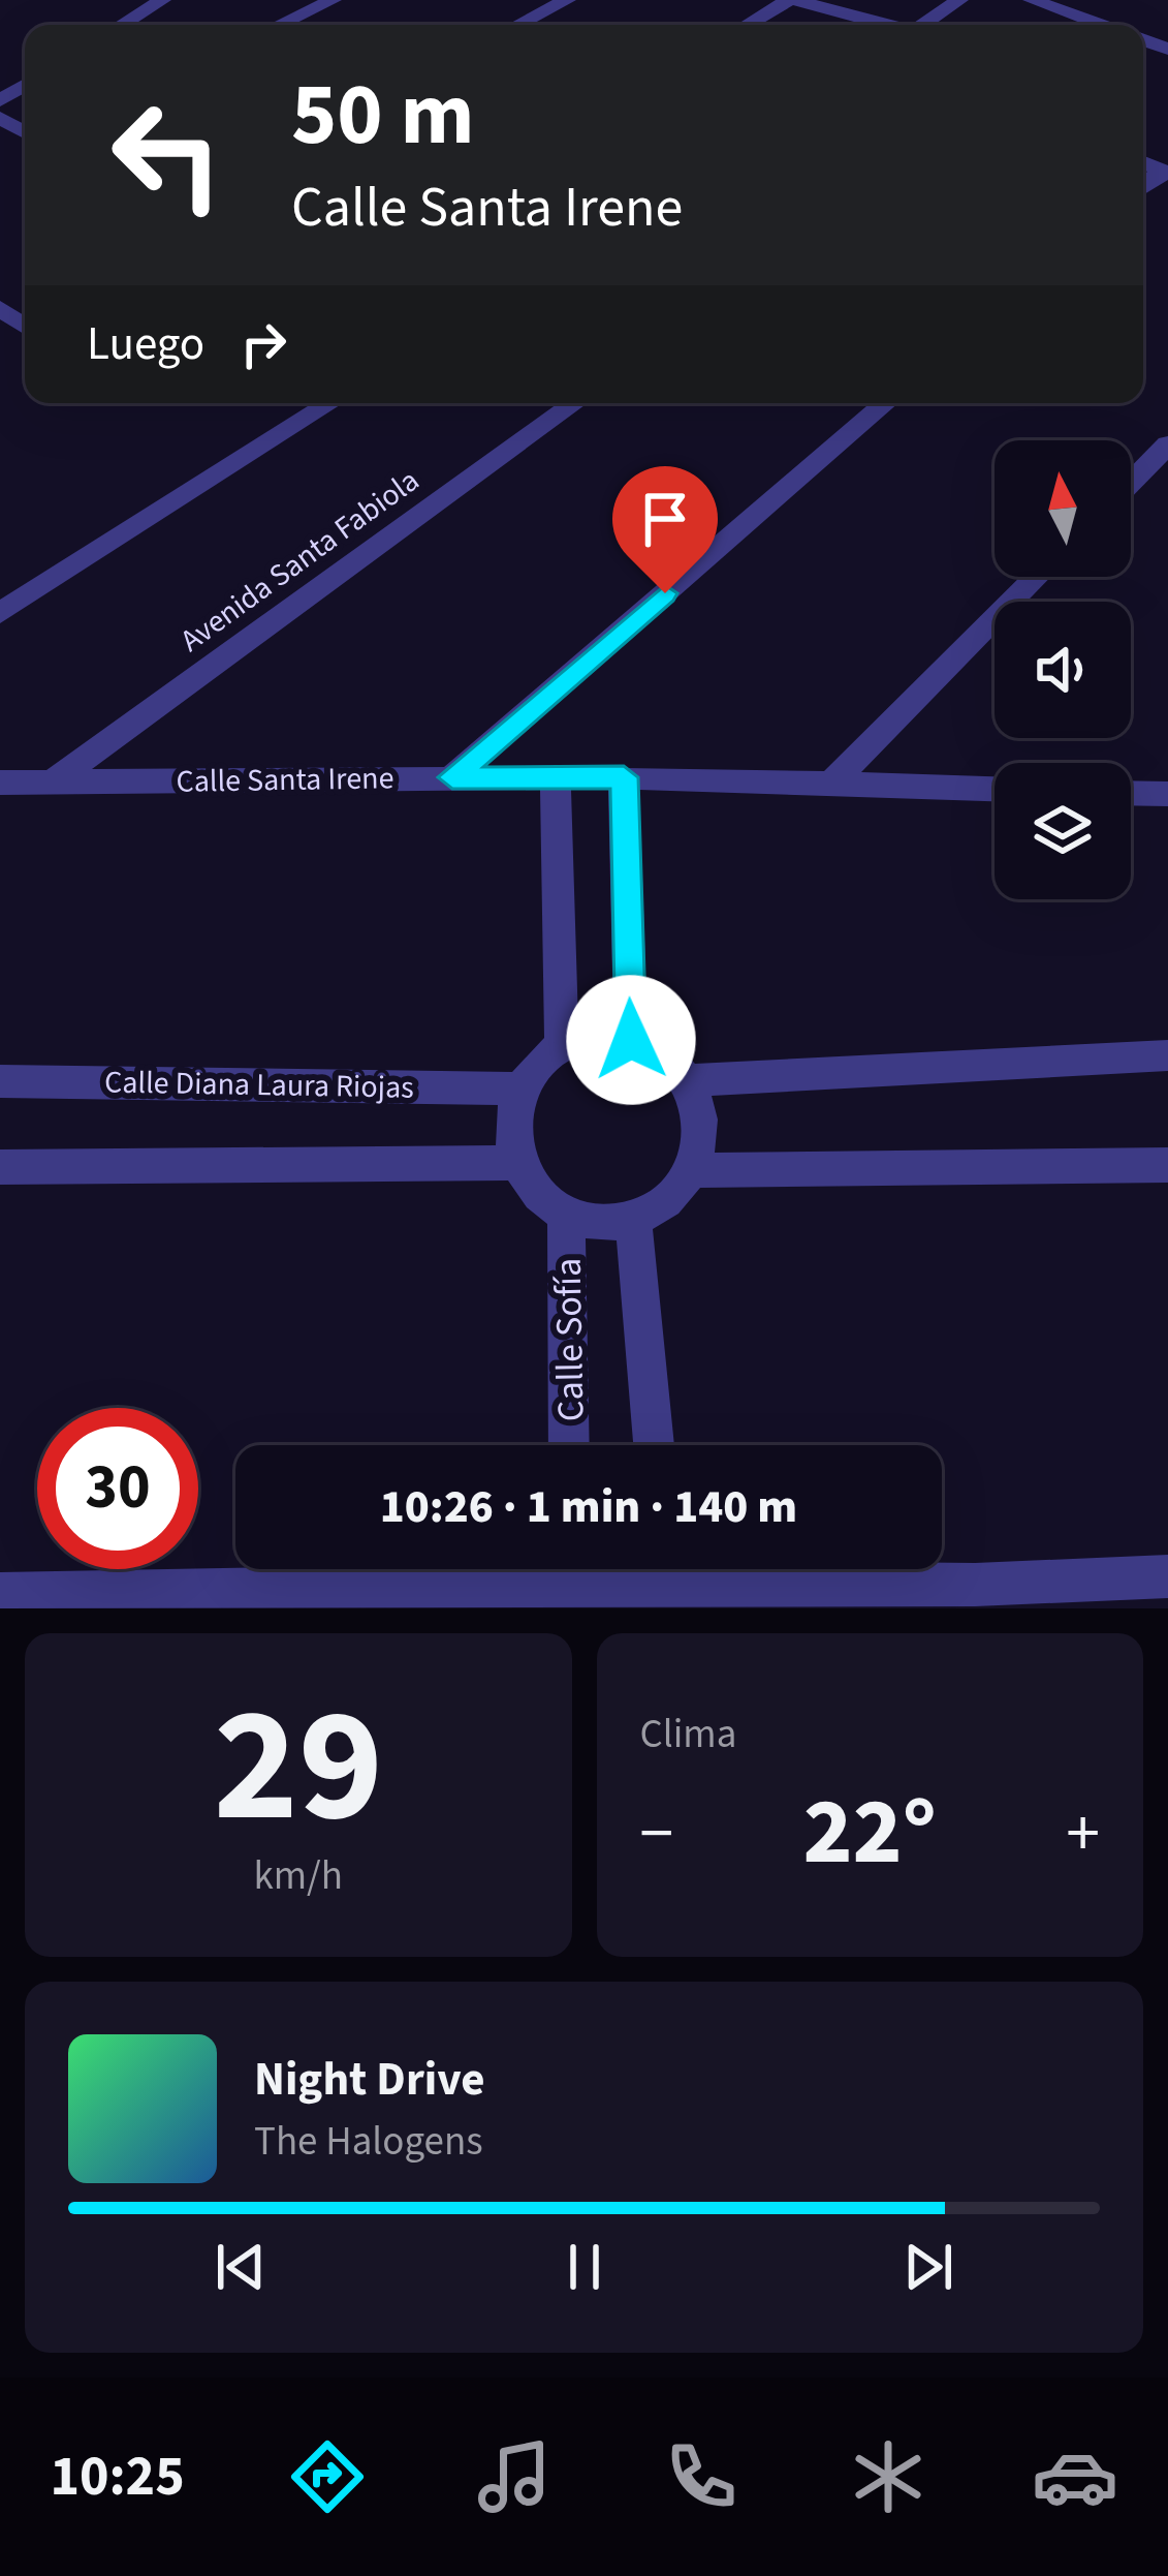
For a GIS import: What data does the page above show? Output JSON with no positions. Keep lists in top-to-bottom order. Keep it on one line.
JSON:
{"streets":{"street":["Avenida Santa Fabiola","Calle Santa Irene","Calle Diana Laura Riojas","Calle Sofía"]},"crossings":[["Avenida Santa Fabiola","Calle Santa Irene"],["Calle Diana Laura Riojas","Calle Sofía"]],"north":"top","page":{"turn":["50 m","Calle Santa Irene"],"then":"Luego","limit":"30","trip":"10:26 · 1 min · 140 m","tile":[["29","km/h"],"Clima"],"heat":["−","22°","+"],"song":["Night Drive","The Halogens"],"tabs":"10:25"}}
